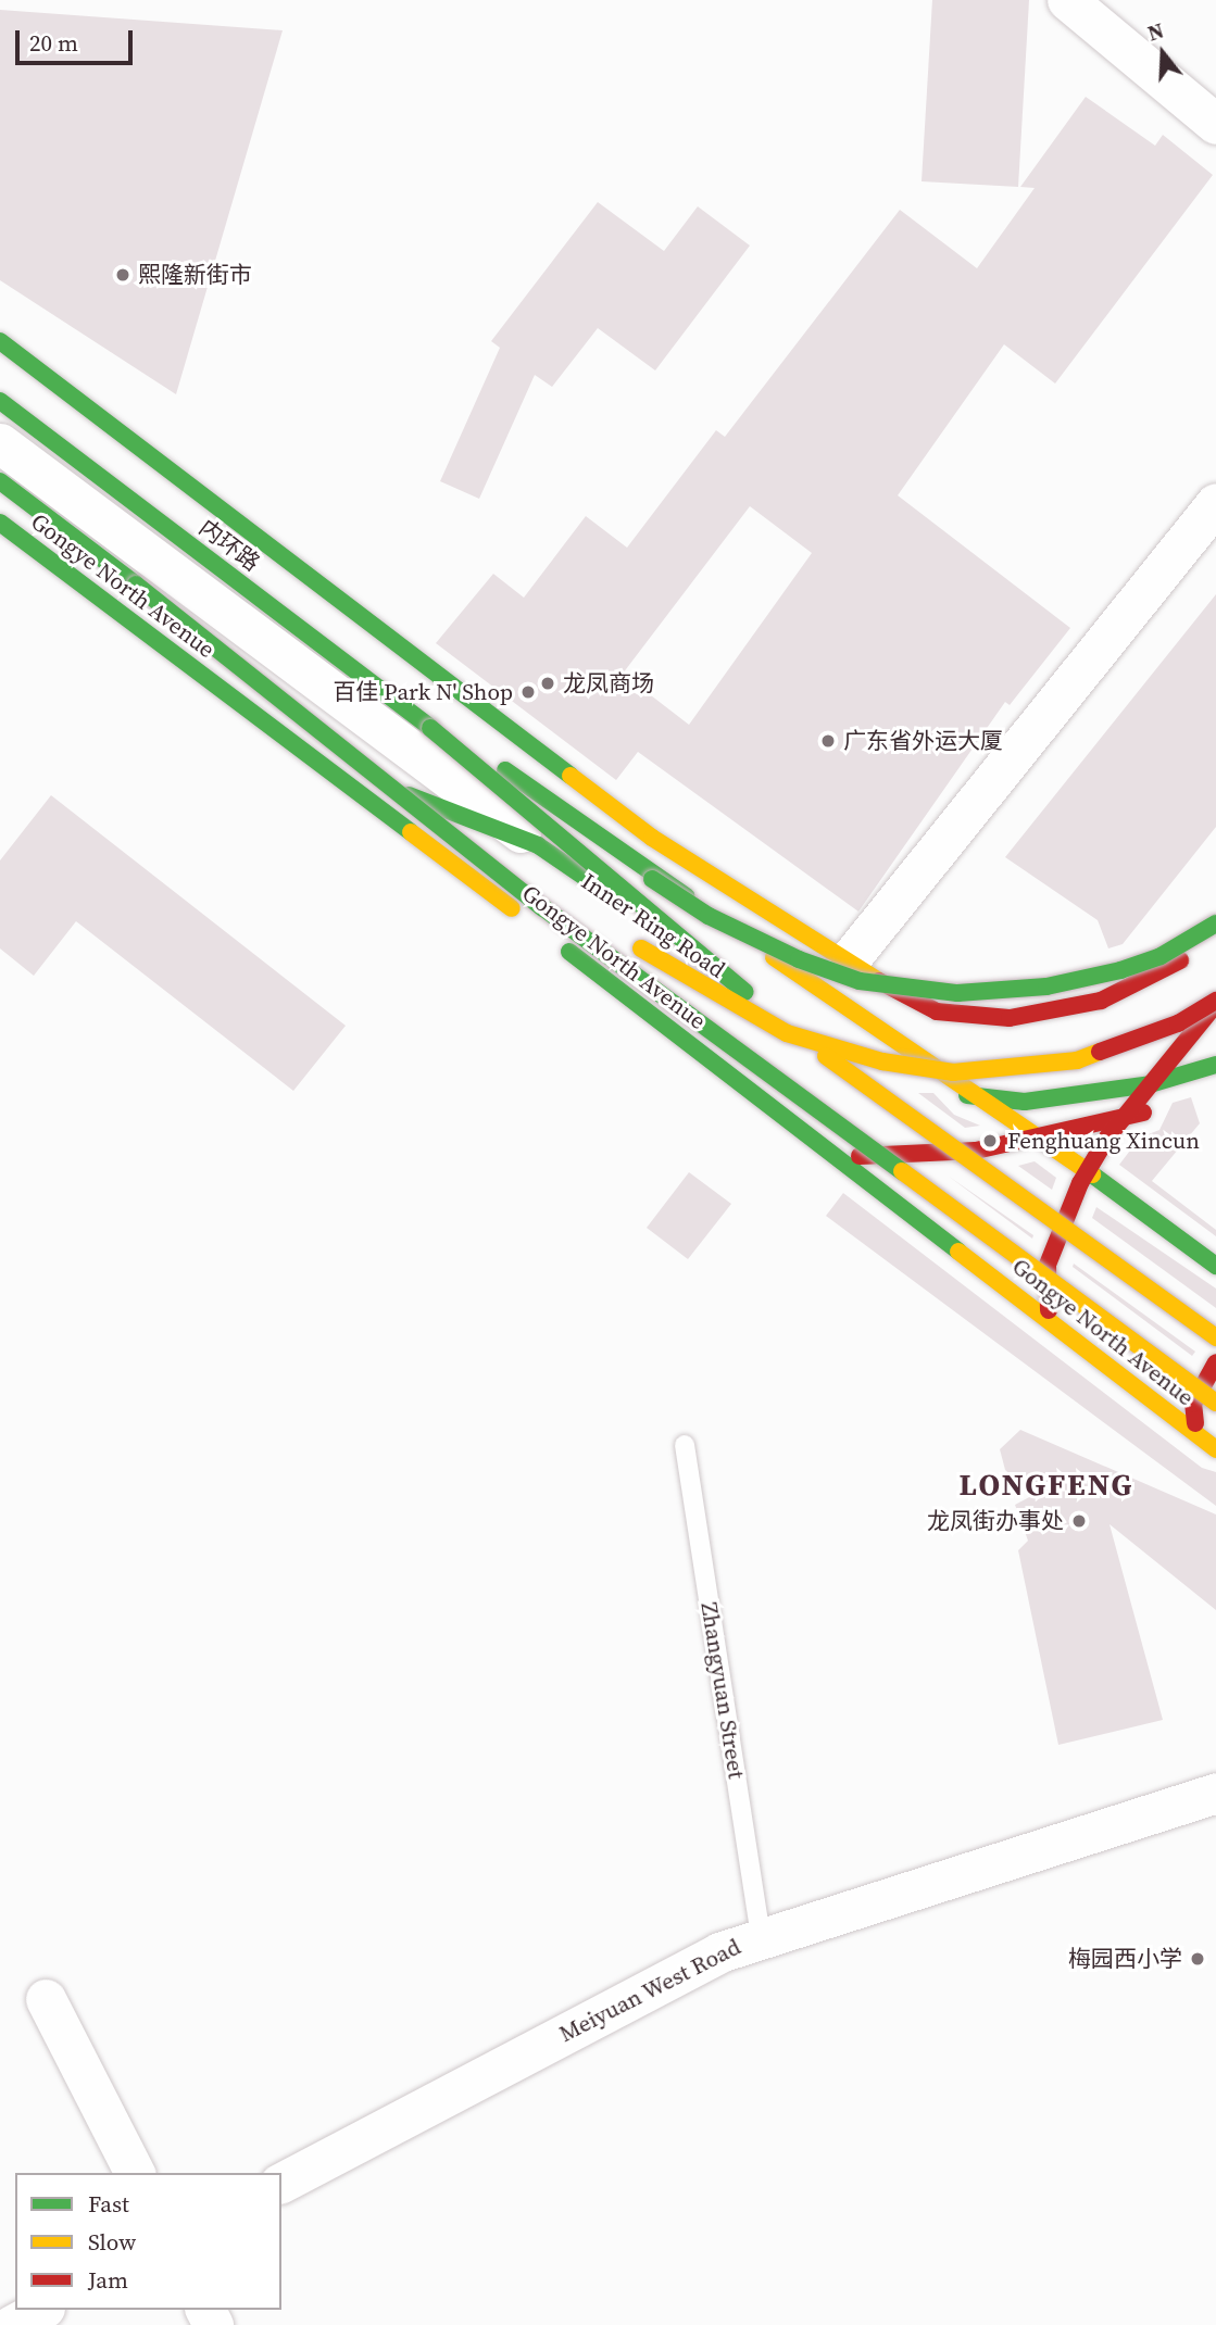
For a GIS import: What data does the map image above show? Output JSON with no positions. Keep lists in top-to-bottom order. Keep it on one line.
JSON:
{"streets":{"main road":["内环路","Gongye North Avenue","Inner Ring Road"],"street":["Meiyuan West Road"],"lane":["Zhangyuan Street"]},"crossings":[["内环路","Inner Ring Road"],["Zhangyuan Street","Meiyuan West Road"]],"districts":["LONGFENG"],"places":["熙隆新街市","龙凤商场","百佳 Park N' Shop","广东省外运大厦","Fenghuang Xincun","龙凤街办事处","梅园西小学"],"legend":["Fast","Slow","Jam"],"scale_bar":"20 m","north":"top"}
